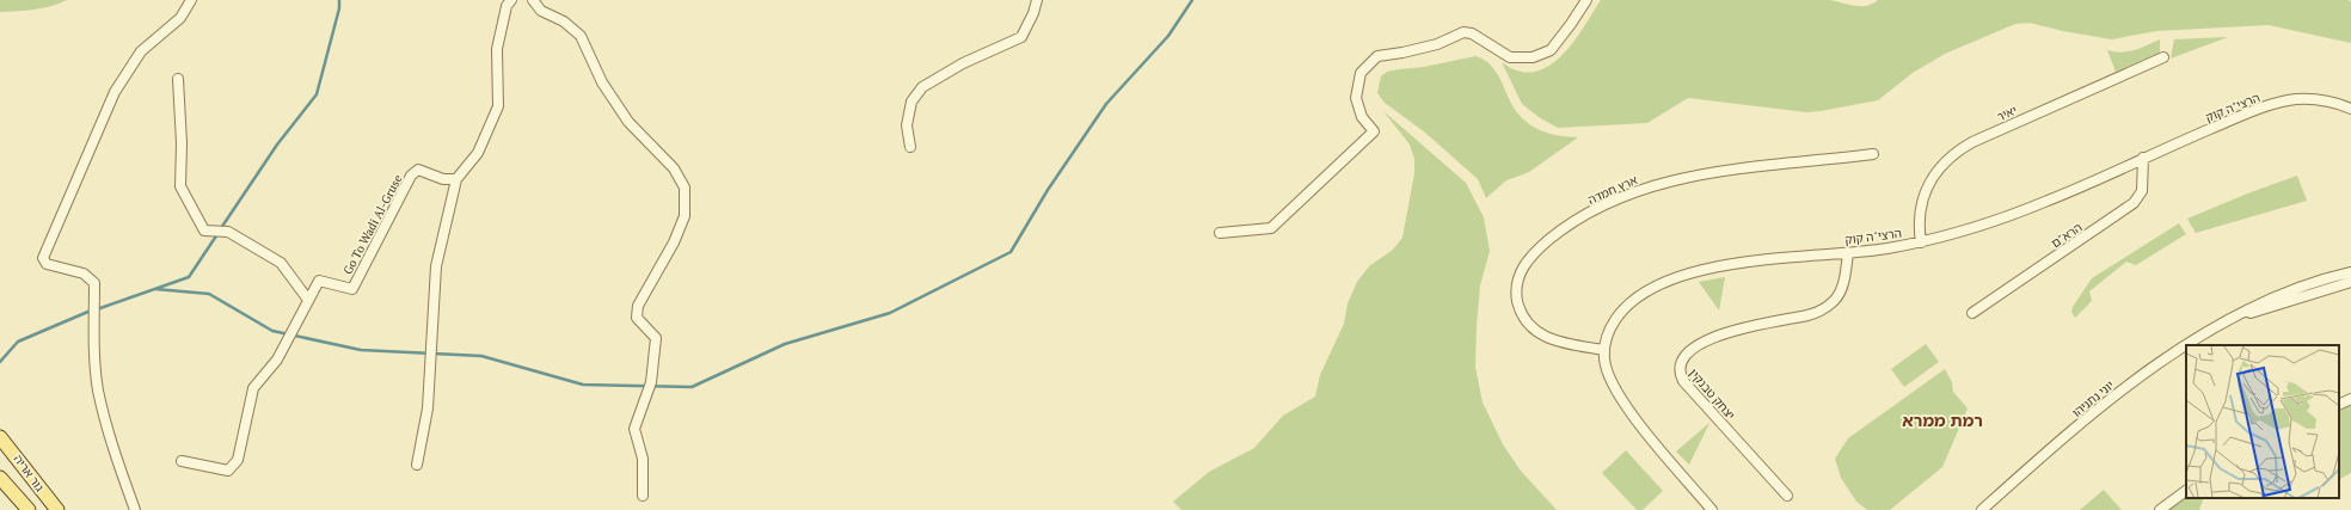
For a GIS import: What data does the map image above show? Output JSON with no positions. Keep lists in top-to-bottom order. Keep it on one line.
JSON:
{"streets":{"main road":["גור אריה"],"street":["הרצי\"ה קוק","יאיר","ארץ חמדה","Go To Wadi Al-Gruse","הרא\"ם","יצחק טבנקין","יוני נתניהו"]},"crossings":[["הרצי\"ה קוק","יאיר"],["הרצי\"ה קוק","ארץ חמדה"],["הרצי\"ה קוק","הרא\"ם"],["הרצי\"ה קוק","יצחק טבנקין"]],"districts":["רמת ממרא"]}
